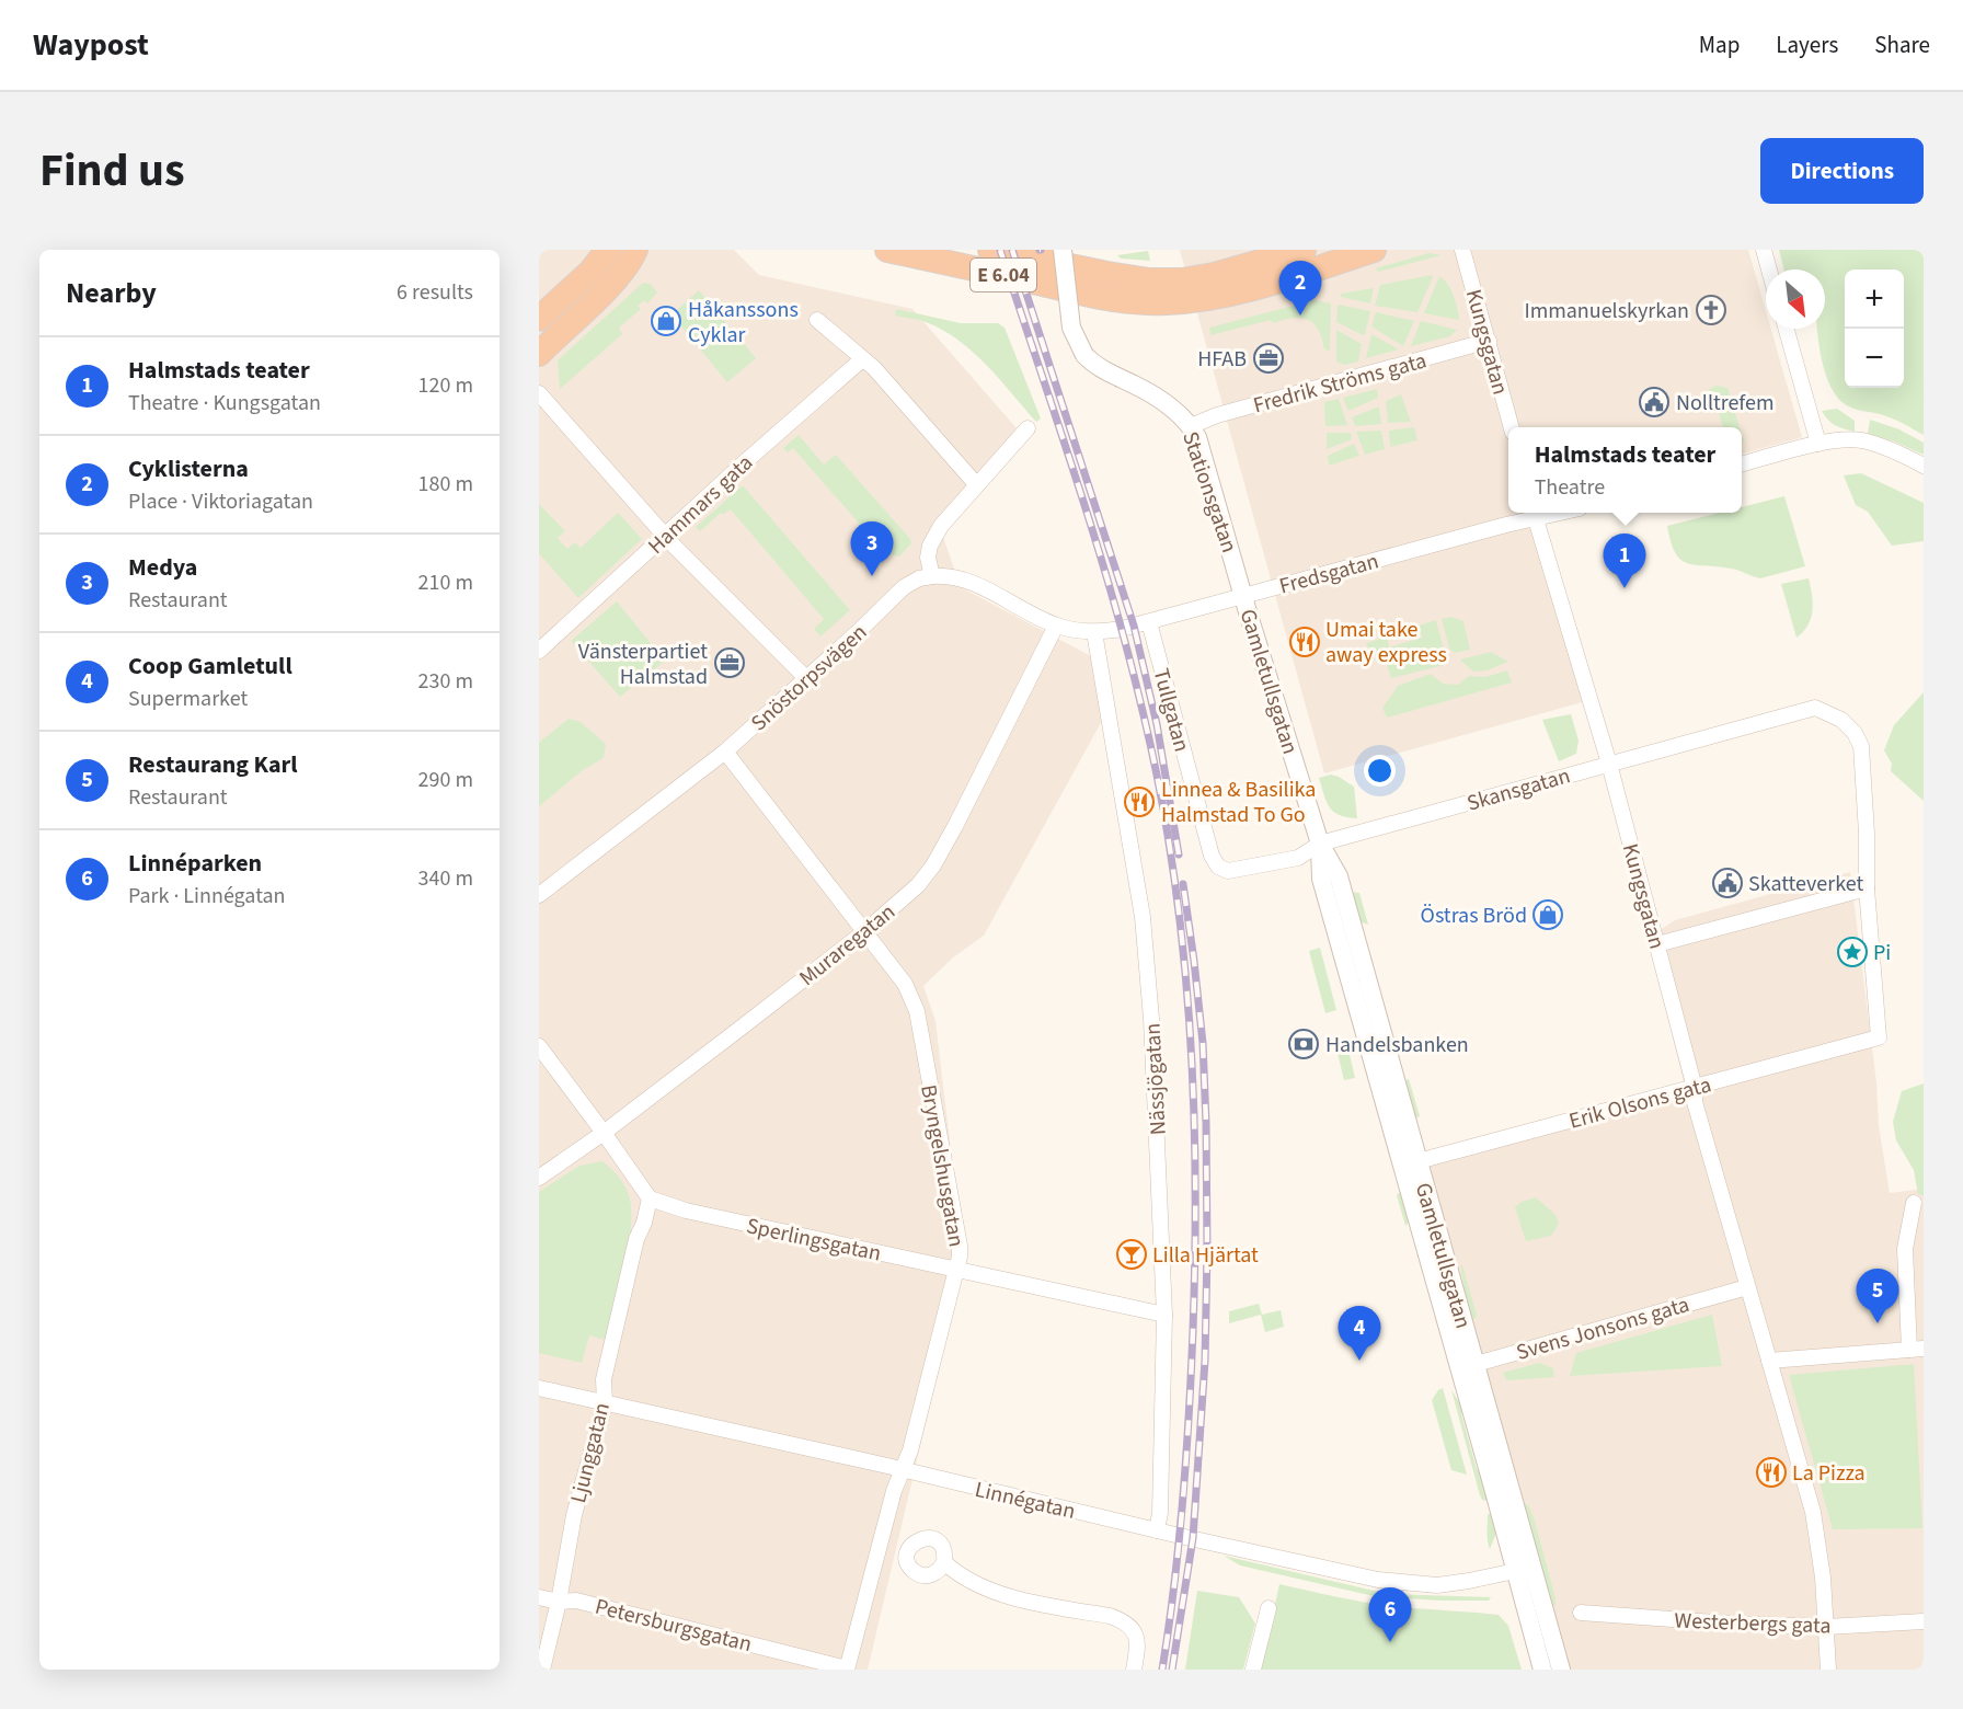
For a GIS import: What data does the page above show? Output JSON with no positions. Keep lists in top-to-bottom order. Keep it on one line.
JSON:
{"streets":{"highway":["E 6.04"],"street":["Kungsgatan","Fredrik Ströms gata","Stationsgatan","Hammars gata","Fredsgatan","Snöstorpsvägen","Gamletullsgatan","Tullgatan","Skansgatan","Muraregatan","Nässjögatan","Erik Olsons gata","Bryngelshusgatan","Sperlingsgatan","Svens Jonsons gata","Ljunggatan","Linnégatan","Westerbergs gata","Petersburgsgatan"]},"crossings":[["Kungsgatan","Fredrik Ströms gata"],["Kungsgatan","Fredsgatan"],["Kungsgatan","Skansgatan"],["Kungsgatan","Erik Olsons gata"],["Kungsgatan","Svens Jonsons gata"],["Kungsgatan","Westerbergs gata"],["Fredrik Ströms gata","Stationsgatan"],["Stationsgatan","Fredsgatan"],["Stationsgatan","Gamletullsgatan"],["Fredsgatan","Snöstorpsvägen"],["Fredsgatan","Gamletullsgatan"],["Fredsgatan","Tullgatan"],["Fredsgatan","Muraregatan"],["Fredsgatan","Nässjögatan"],["Snöstorpsvägen","Bryngelshusgatan"],["Gamletullsgatan","Skansgatan"],["Gamletullsgatan","Erik Olsons gata"],["Gamletullsgatan","Svens Jonsons gata"],["Gamletullsgatan","Linnégatan"],["Tullgatan","Skansgatan"],["Skansgatan","Erik Olsons gata"],["Muraregatan","Bryngelshusgatan"],["Nässjögatan","Sperlingsgatan"],["Nässjögatan","Linnégatan"],["Bryngelshusgatan","Sperlingsgatan"],["Bryngelshusgatan","Linnégatan"],["Bryngelshusgatan","Petersburgsgatan"],["Sperlingsgatan","Ljunggatan"],["Ljunggatan","Linnégatan"],["Ljunggatan","Petersburgsgatan"]],"places":{"church":["Immanuelskyrkan"],"shop":["Håkanssons Cyklar","Östras Bröd"],"office":["HFAB","Vänsterpartiet Halmstad"],"public building":["Nolltrefem","Skatteverket"],"restaurant":["Umai take away express","Linnea & Basilika Halmstad To Go","La Pizza"],"place":["Pi"],"bank":["Handelsbanken"],"bar":["Lilla Hjärtat"]},"north":"bottom right","page":{"header":"Waypost","nav":["Map","Layers","Share"],"title":"Find us","buttons":"Directions","heading":["Nearby","6 results"],"pins":["2","3","1","5","4","6"],"map_buttons":["+","−"],"list":[{"mark":"1","name":"Halmstads teater","note":"Theatre · Kungsgatan","value":"120 m"},{"mark":"2","name":"Cyklisterna","note":"Place · Viktoriagatan","value":"180 m"},{"mark":"3","name":"Medya","note":"Restaurant","value":"210 m"},{"mark":"4","name":"Coop Gamletull","note":"Supermarket","value":"230 m"},{"mark":"5","name":"Restaurang Karl","note":"Restaurant","value":"290 m"},{"mark":"6","name":"Linnéparken","note":"Park · Linnégatan","value":"340 m"}],"popup":["Halmstads teater","Theatre"]}}
